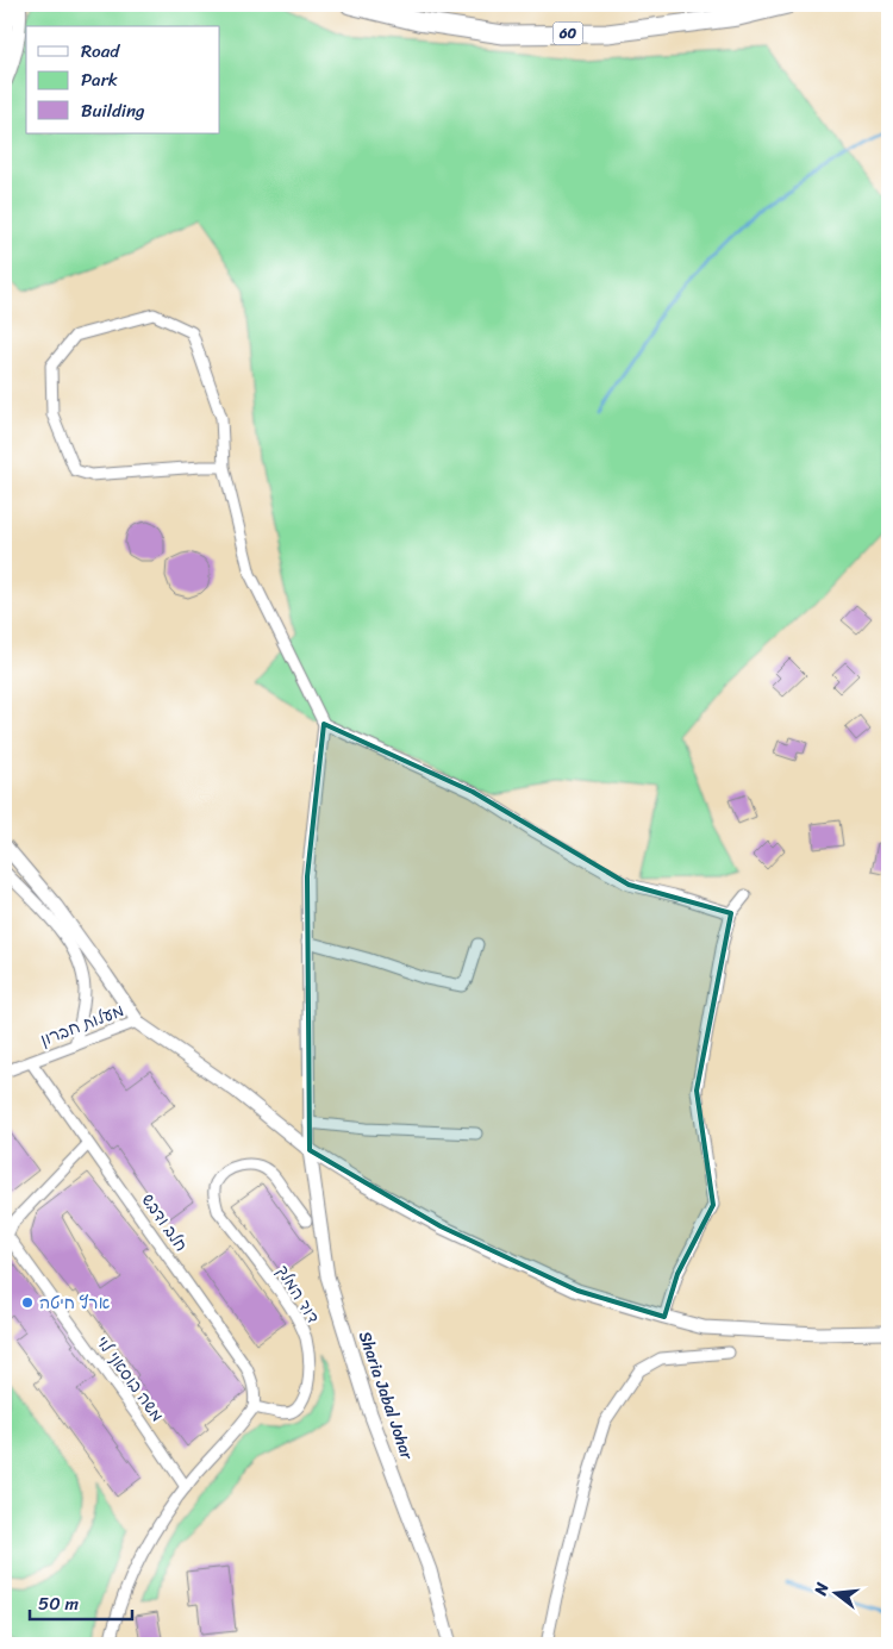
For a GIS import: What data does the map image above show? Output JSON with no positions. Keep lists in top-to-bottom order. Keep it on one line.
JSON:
{"streets":{"highway":["60"],"street":["מעלות חברון","חלב ודבש","דוד המלך","משה בוסאני לוי","Sharia Jabal Johar"]},"crossings":[["מעלות חברון","חלב ודבש"],["חלב ודבש","דוד המלך"]],"places":["ארץ חיטה"],"legend":["Road","Park","Building"],"scale_bar":"50 m","north":"left"}
